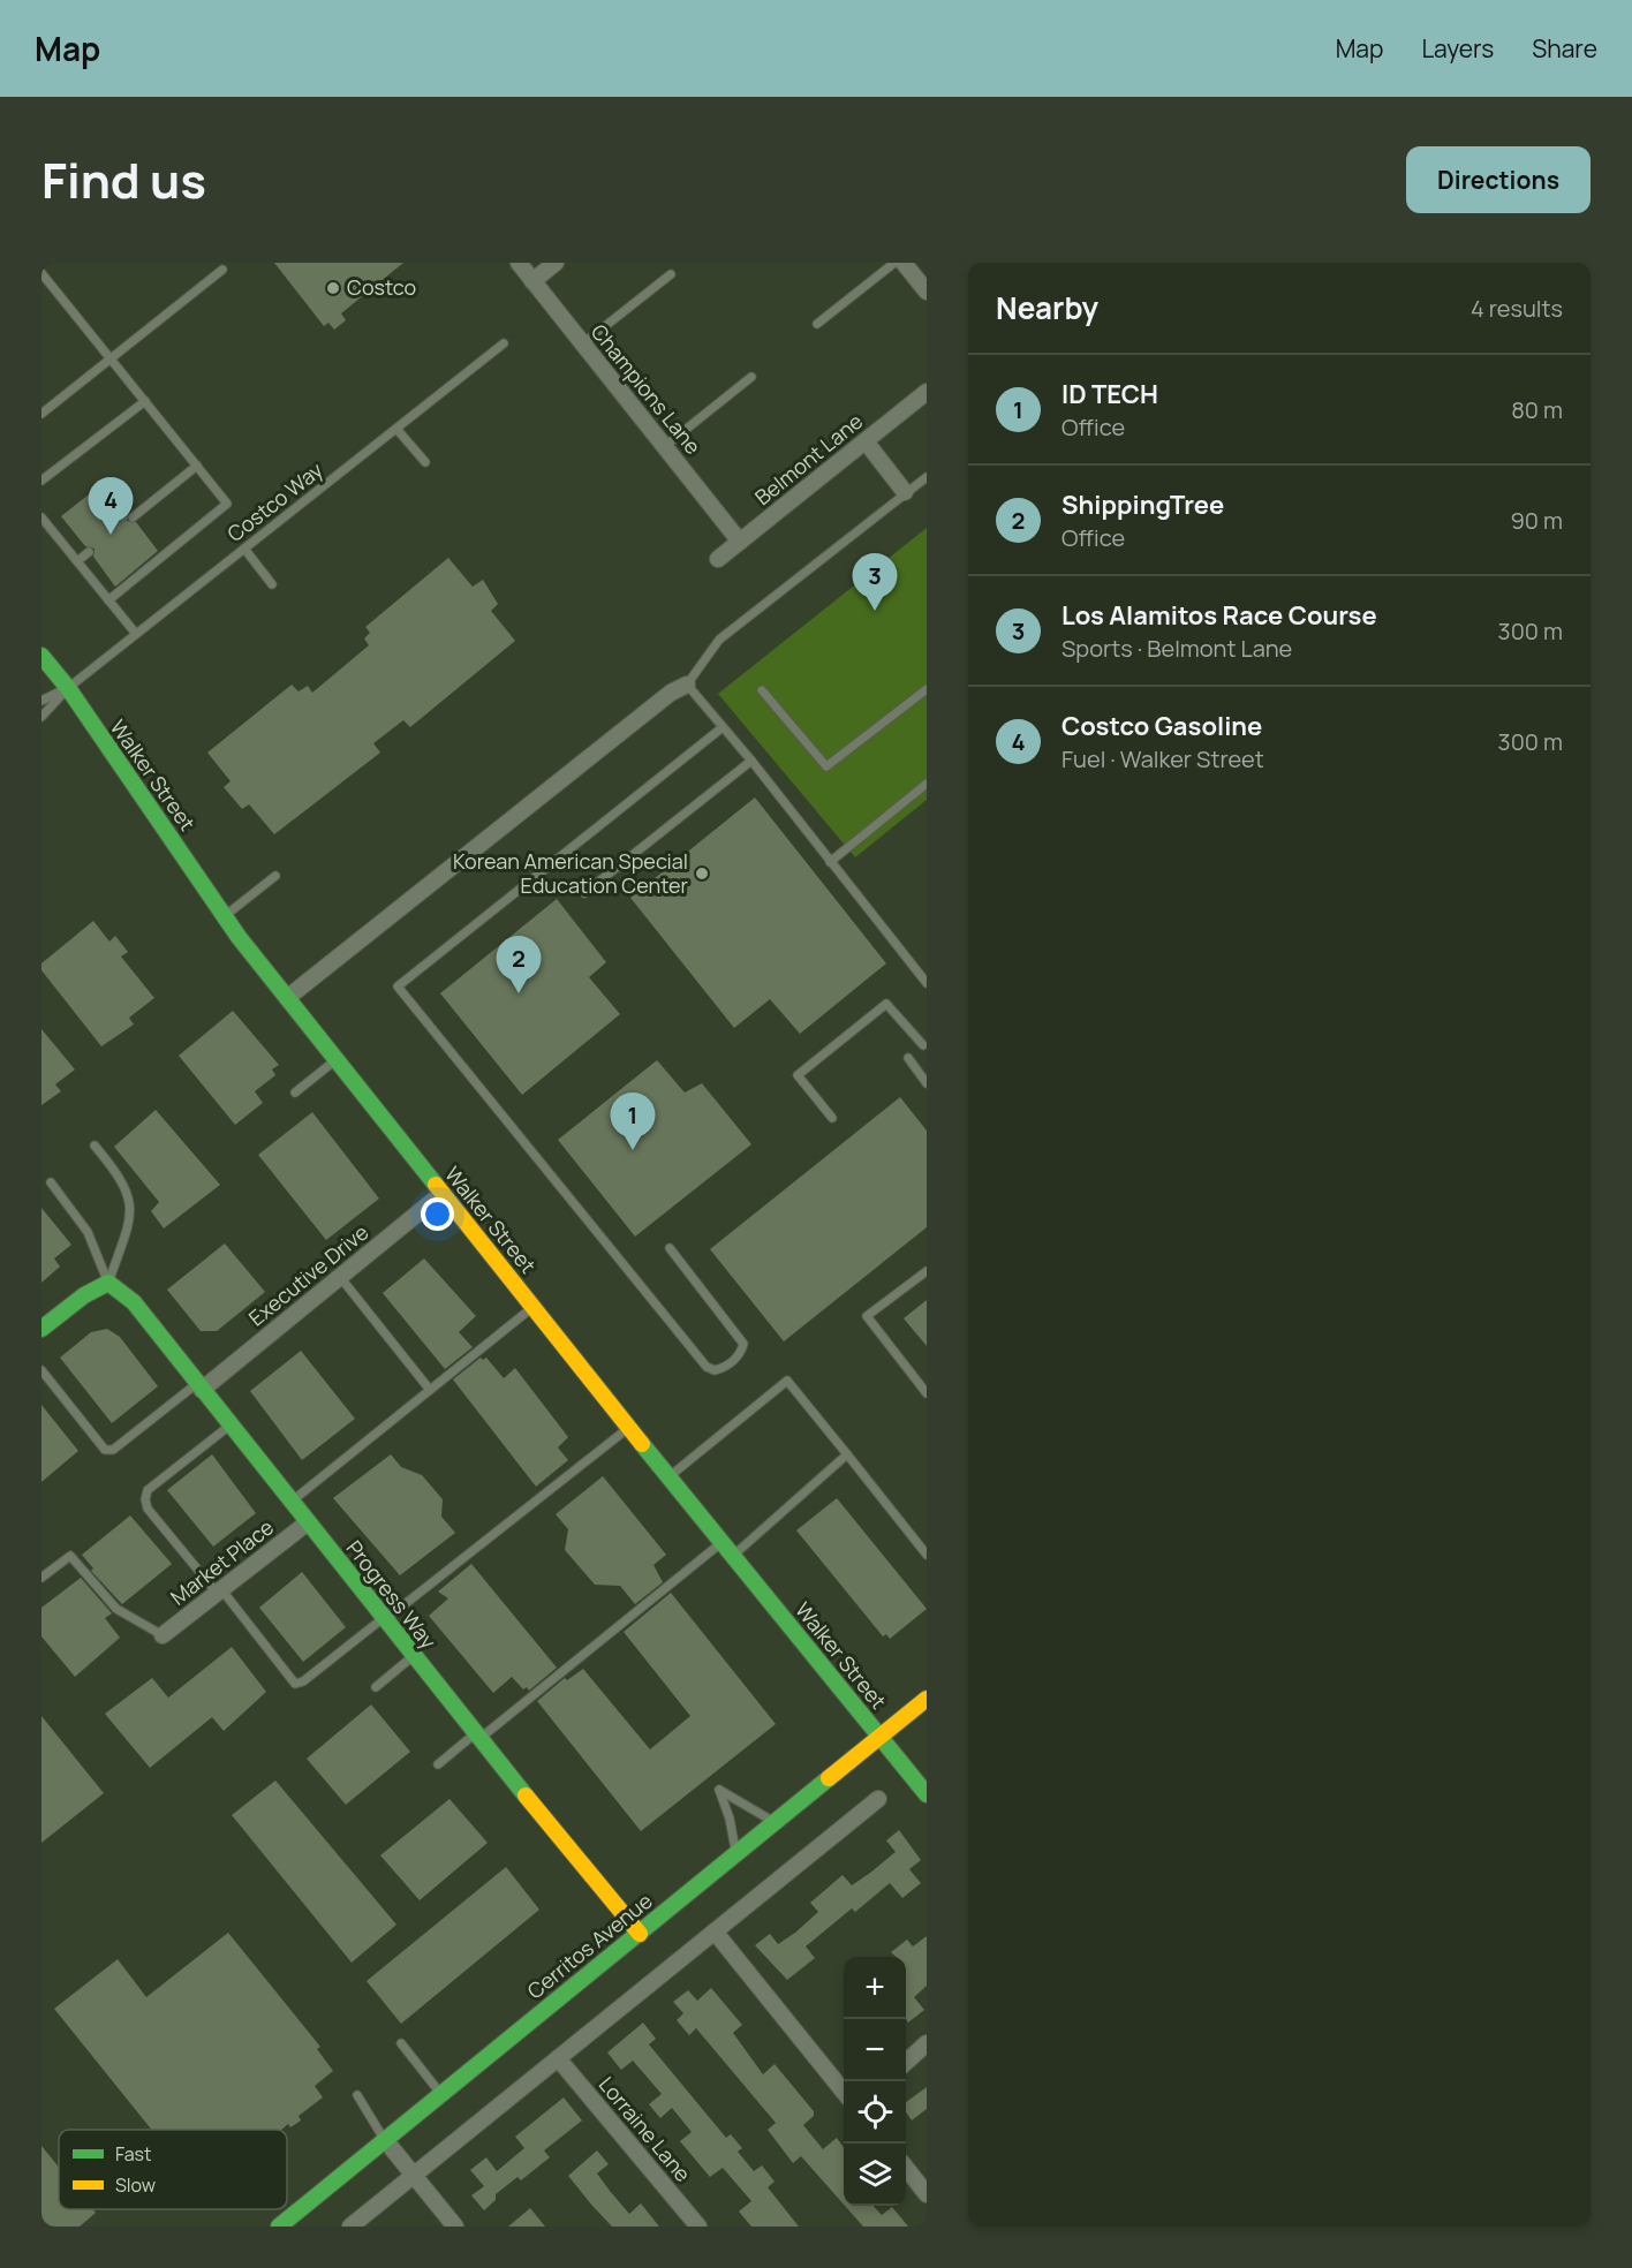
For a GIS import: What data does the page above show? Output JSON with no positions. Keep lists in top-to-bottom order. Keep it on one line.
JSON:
{"streets":{"main road":["Walker Street","Progress Way","Cerritos Avenue"],"street":["Champions Lane","Belmont Lane","Executive Drive","Market Place","Lorraine Lane"],"lane":["Costco Way"]},"crossings":[["Champions Lane","Belmont Lane"],["Costco Way","Walker Street"],["Walker Street","Executive Drive"],["Walker Street","Cerritos Avenue"],["Executive Drive","Progress Way"],["Market Place","Progress Way"],["Progress Way","Cerritos Avenue"]],"places":["Costco","Korean American Special Education Center"],"legend":["Fast","Slow"],"page":{"header":"Map","nav":["Map","Layers","Share"],"title":"Find us","buttons":"Directions","heading":["Nearby","4 results"],"list":[{"mark":"1","name":"ID TECH","note":"Office","value":"80 m"},{"mark":"2","name":"ShippingTree","note":"Office","value":"90 m"},{"mark":"3","name":"Los Alamitos Race Course","note":"Sports · Belmont Lane","value":"300 m"},{"mark":"4","name":"Costco Gasoline","note":"Fuel · Walker Street","value":"300 m"}],"pins":["4","3","2","1"],"map_buttons":["+","−"]}}
